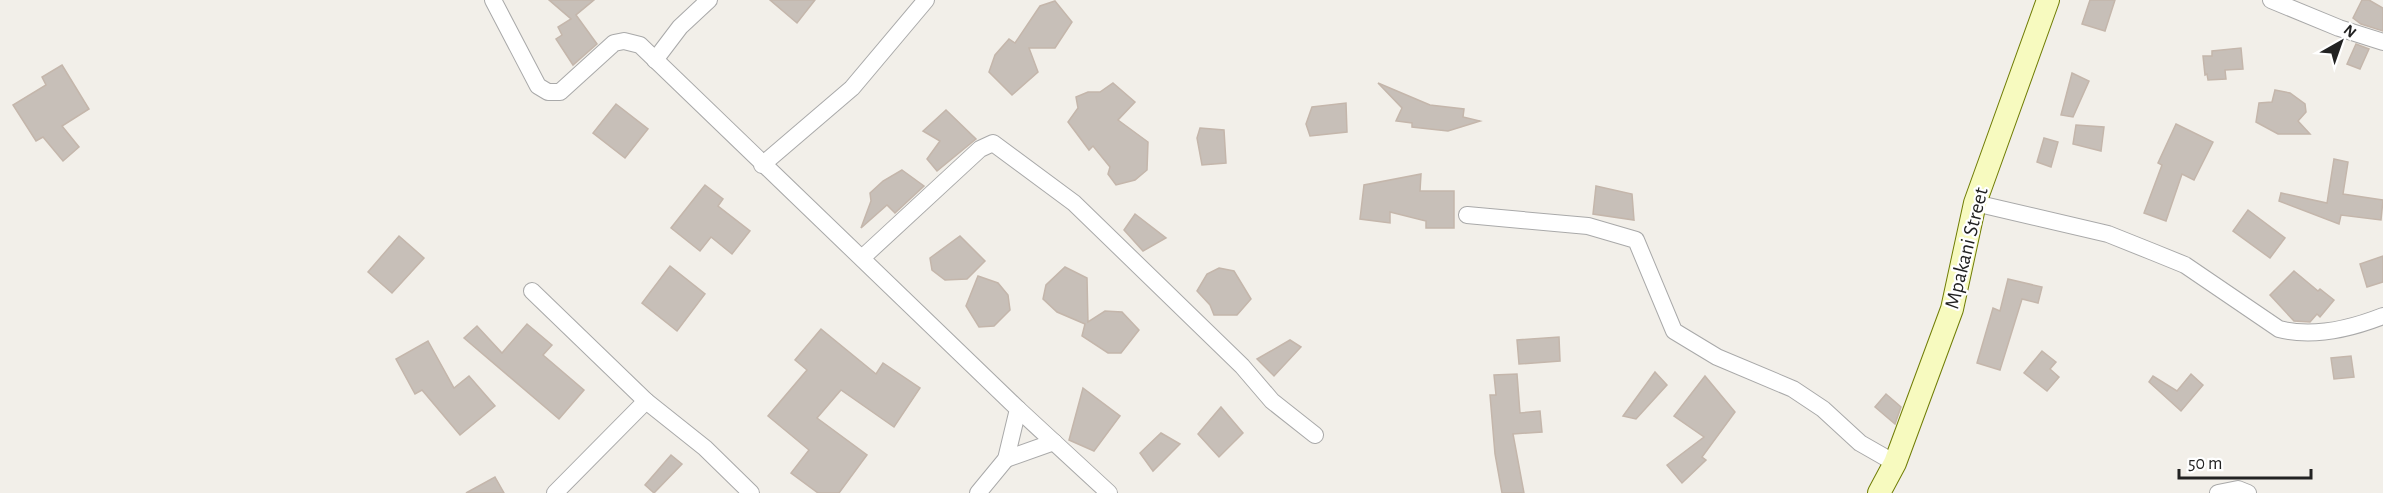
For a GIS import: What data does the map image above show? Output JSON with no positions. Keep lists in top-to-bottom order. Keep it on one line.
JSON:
{"streets":{"street":["Mpakani Street"]},"scale_bar":"50 m","north":"top right"}
